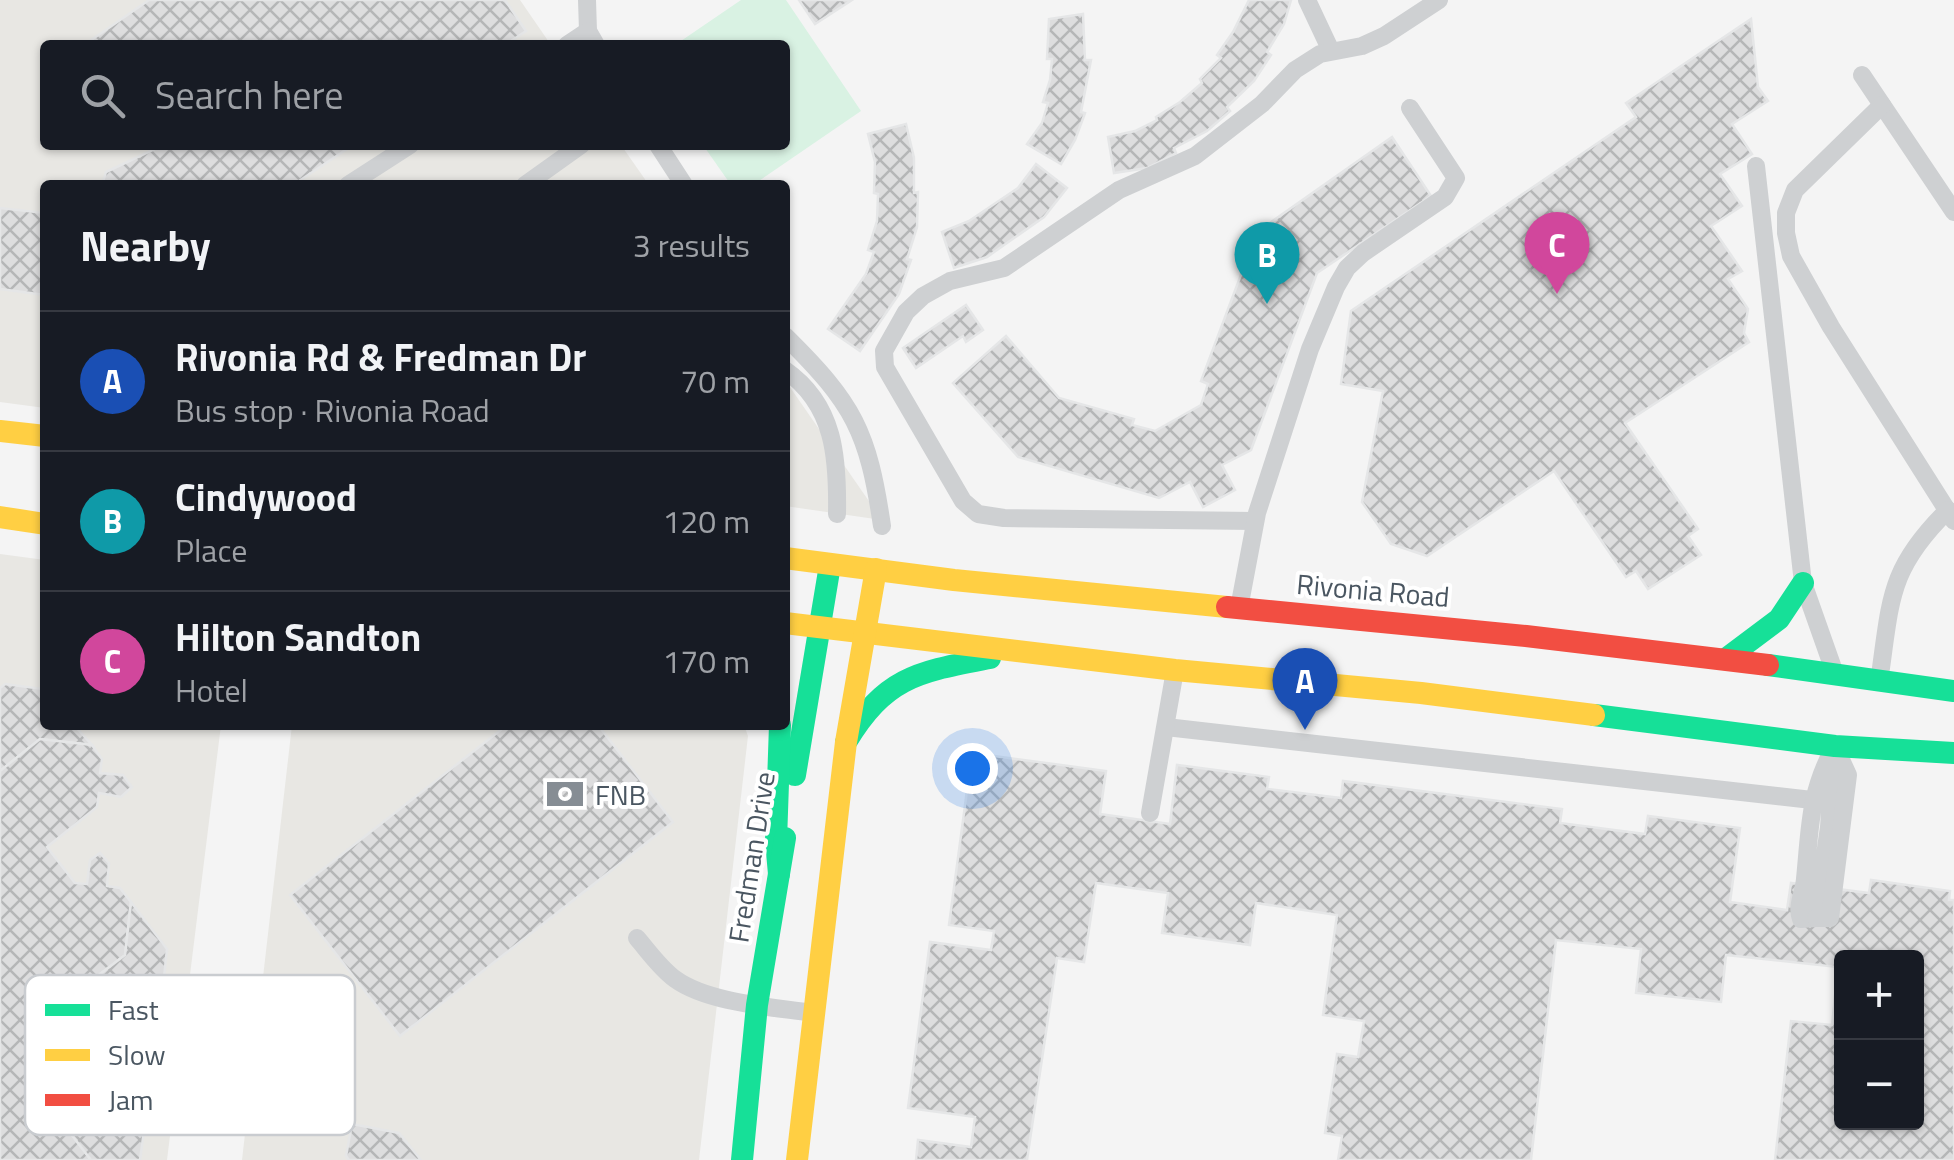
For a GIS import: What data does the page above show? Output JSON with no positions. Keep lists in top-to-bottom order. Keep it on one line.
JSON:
{"streets":{"main road":["Rivonia Road","Fredman Drive"]},"crossings":[["Rivonia Road","Fredman Drive"]],"places":{"bank":["FNB"]},"legend":["Fast","Slow","Jam"],"page":{"search":"Search here","heading":["Nearby","3 results"],"pins":["C","B","A"],"list":[{"mark":"A","name":"Rivonia Rd & Fredman Dr","note":"Bus stop · Rivonia Road","value":"70 m"},{"mark":"B","name":"Cindywood","note":"Place","value":"120 m"},{"mark":"C","name":"Hilton Sandton","note":"Hotel","value":"170 m"}],"map_buttons":["+","−"]}}
